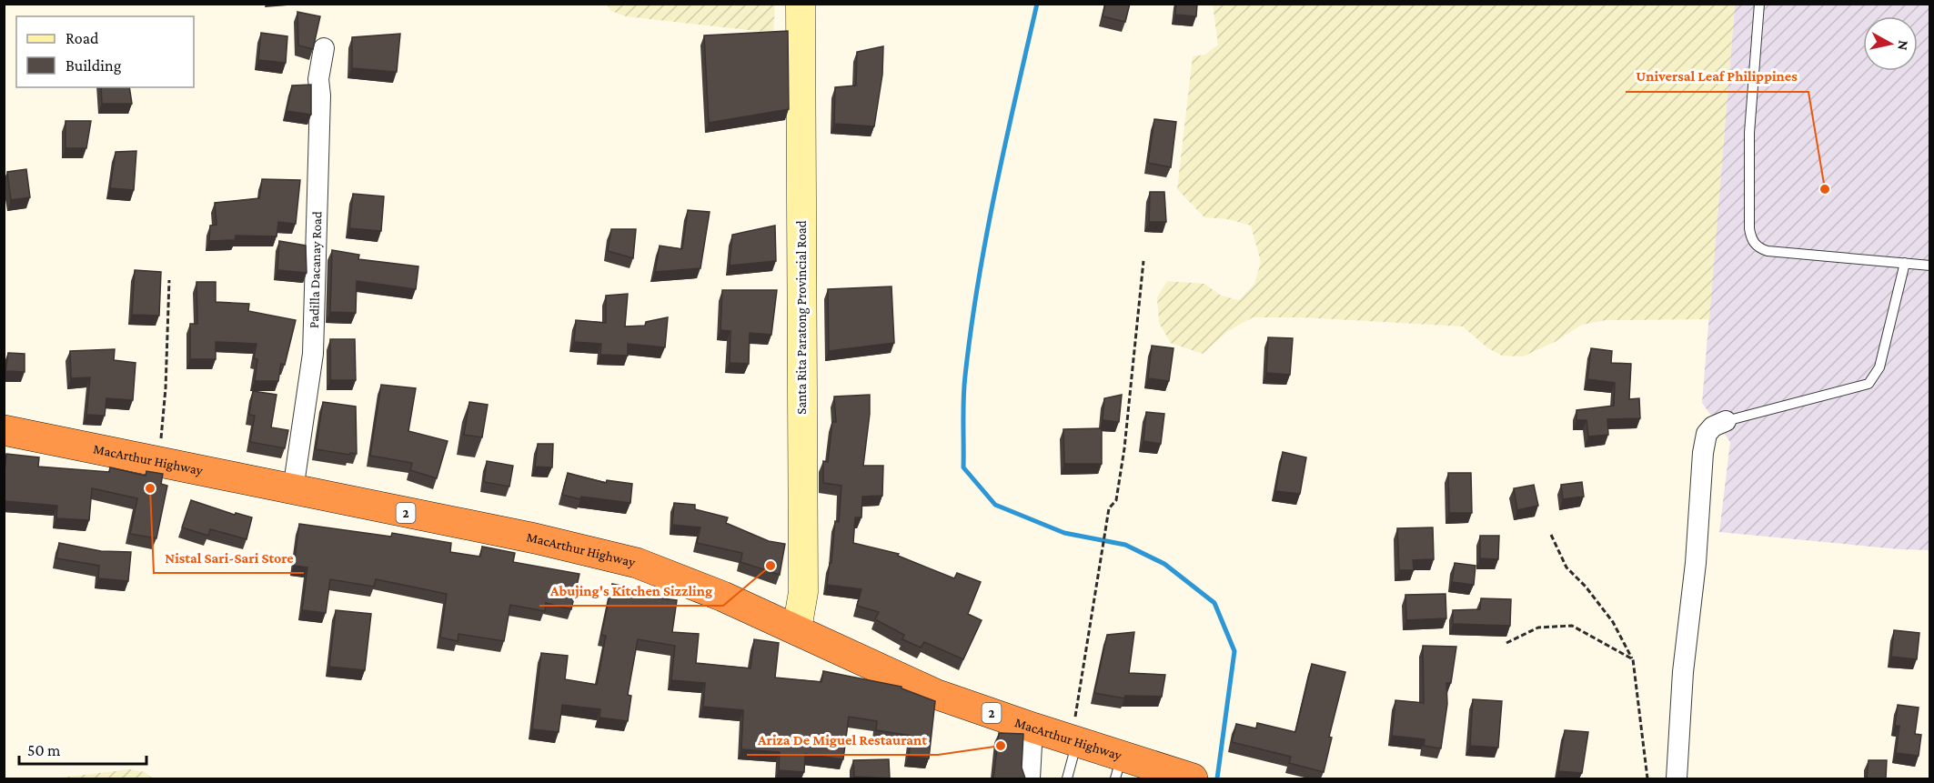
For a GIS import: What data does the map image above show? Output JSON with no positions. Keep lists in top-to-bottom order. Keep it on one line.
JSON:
{"streets":{"highway":["MacArthur Highway","2"],"street":["Padilla Dacanay Road","Santa Rita Paratong Provincial Road"]},"crossings":[["Padilla Dacanay Road","MacArthur Highway"],["Santa Rita Paratong Provincial Road","MacArthur Highway"]],"places":["Universal Leaf Philippines","Nistal Sari-Sari Store","Abujing's Kitchen Sizzling","Ariza De Miguel Restaurant"],"legend":["Road","Building"],"scale_bar":"50 m","north":"right"}
